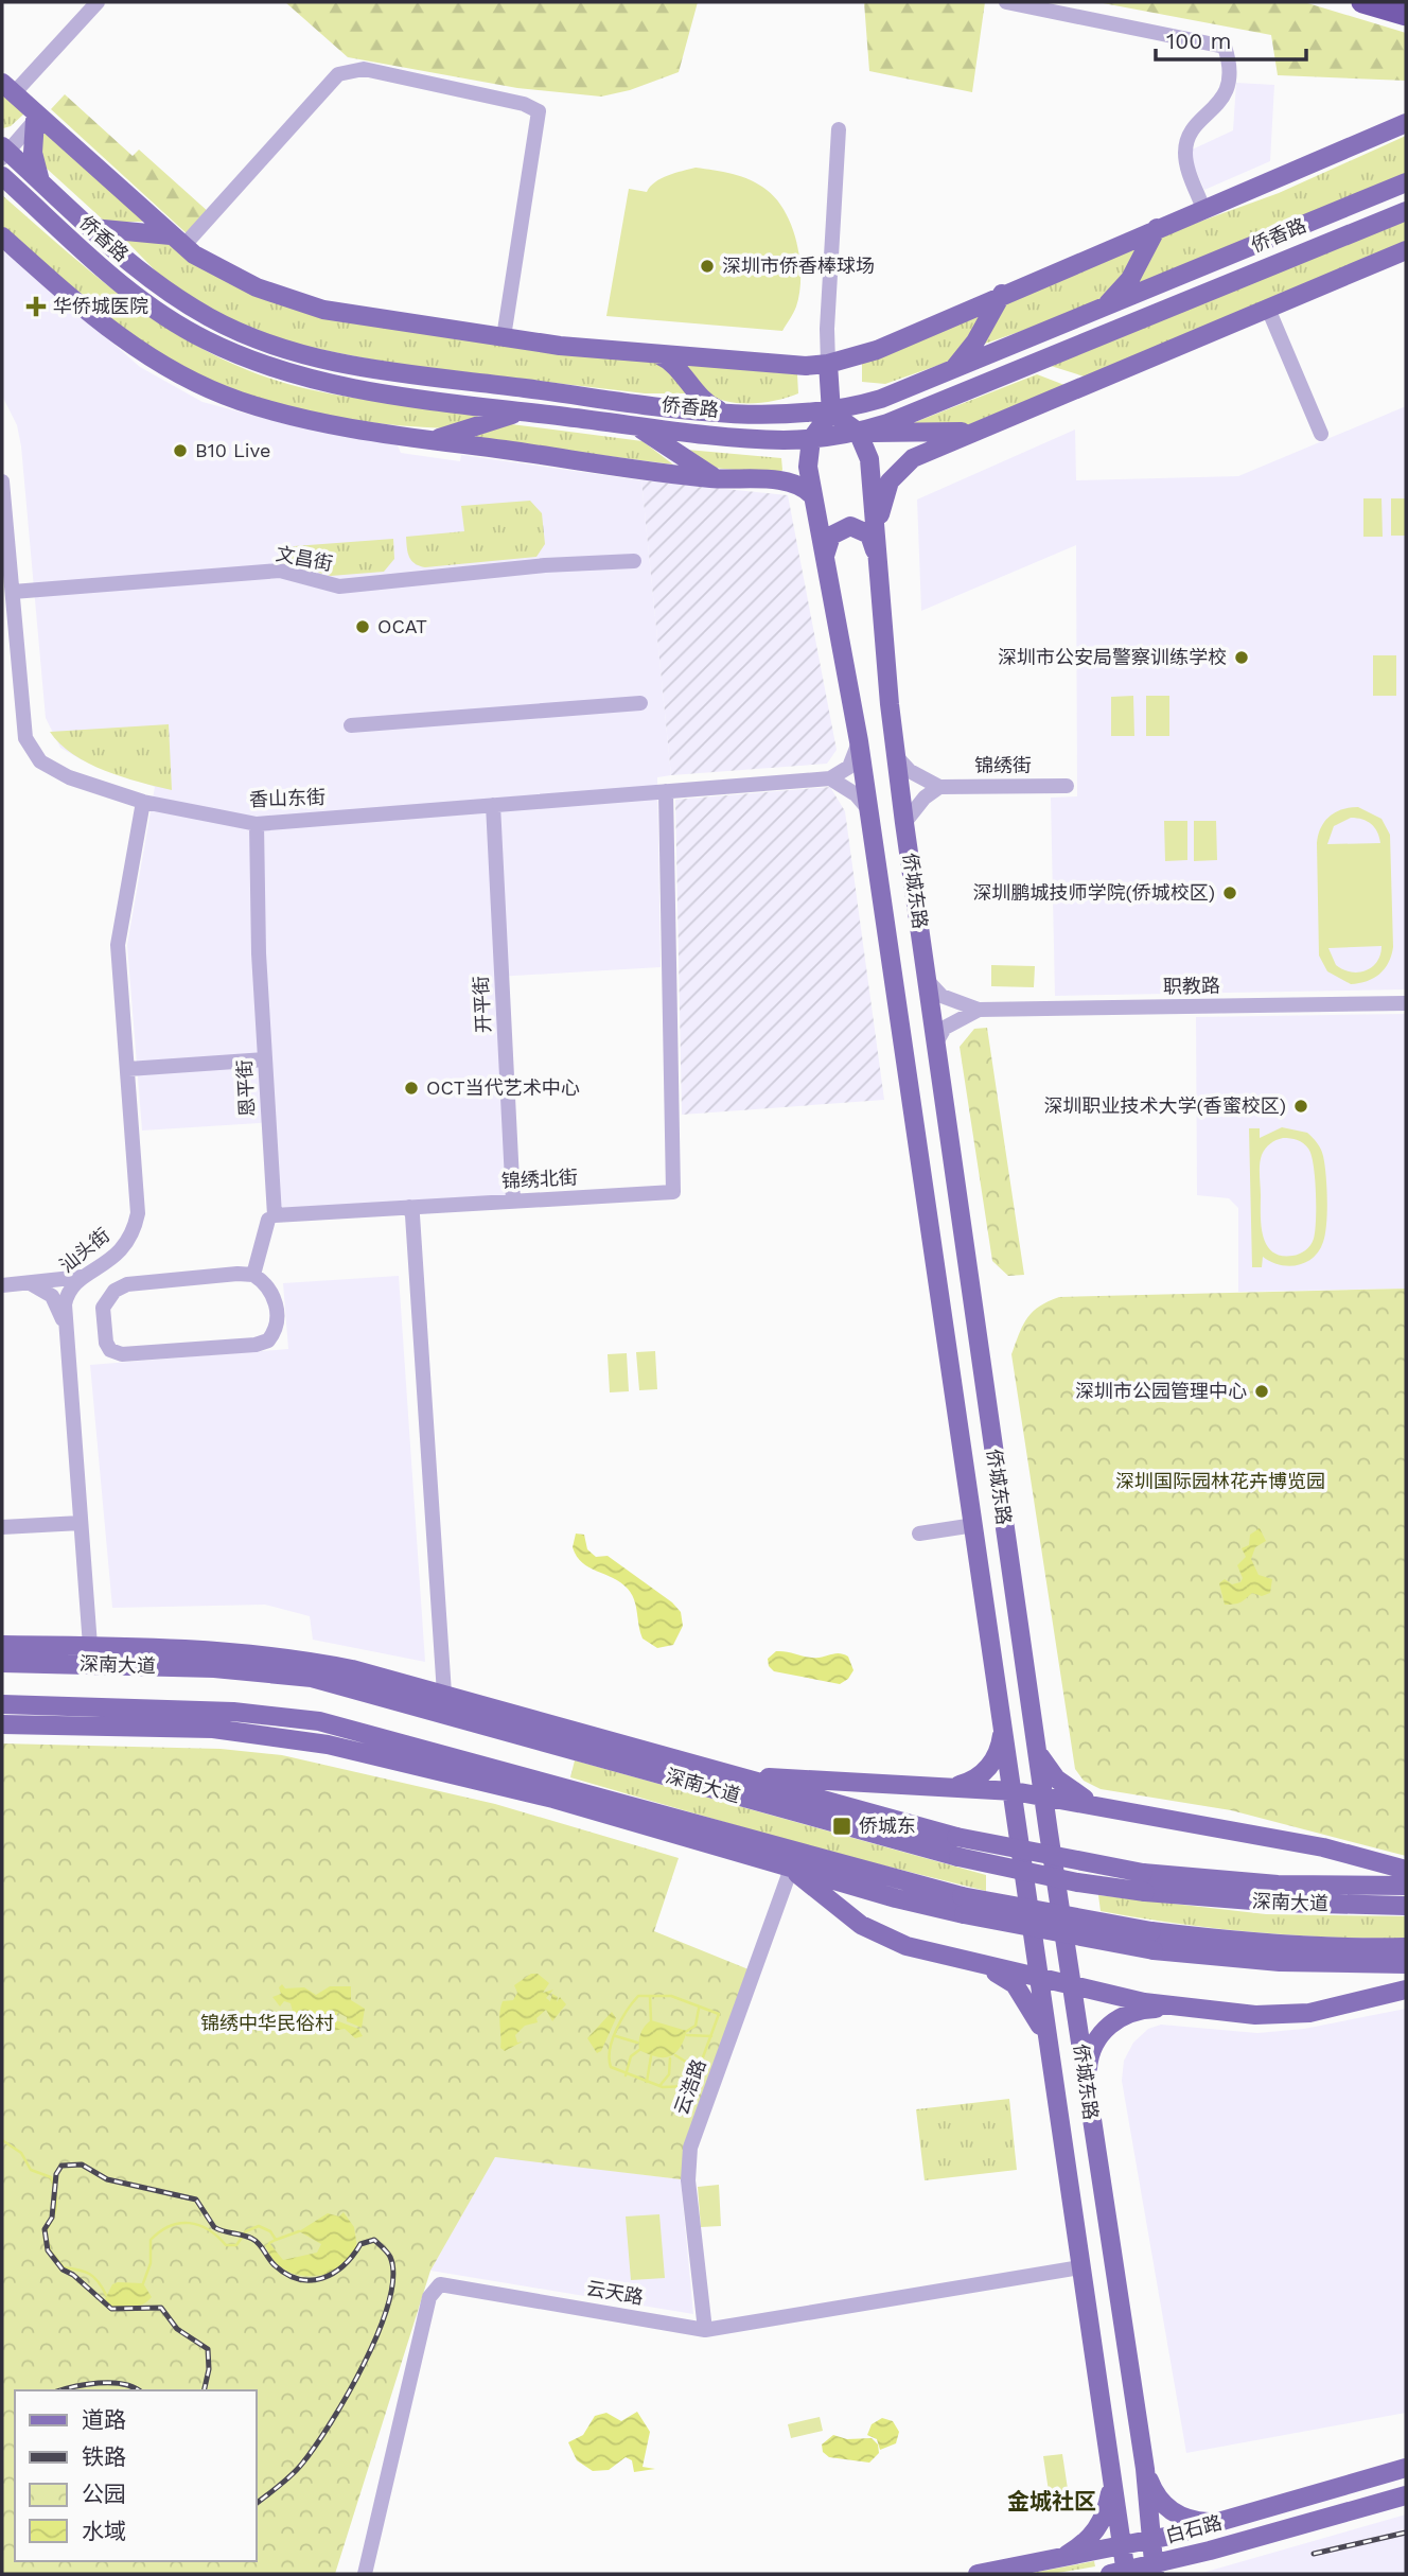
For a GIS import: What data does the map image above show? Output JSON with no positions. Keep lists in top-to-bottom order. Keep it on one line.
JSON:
{"streets":{"main road":["侨香路","侨城东路","深南大道","白石路"],"street":["文昌街","锦绣街","香山东街","职教路","开平街","恩平街","锦绣北街","汕头街","云浩路","云天路"]},"crossings":[["侨香路","侨城东路"],["文昌街","香山东街"],["香山东街","开平街"],["香山东街","恩平街"],["香山东街","锦绣北街"],["香山东街","汕头街"],["侨城东路","职教路"],["侨城东路","云天路"],["侨城东路","白石路"],["开平街","锦绣北街"],["云浩路","云天路"]],"districts":["金城社区"],"parks":["深圳国际园林花卉博览园","锦绣中华民俗村"],"places":{"other":["深圳市侨香棒球场","B10 Live","OCAT","深圳市公安局警察训练学校","深圳鹏城技师学院(侨城校区)","OCT当代艺术中心","深圳职业技术大学(香蜜校区)","深圳市公园管理中心"],"health":["华侨城医院"],"transit":["侨城东"]},"legend":["道路","铁路","公园","水域"],"scale_bar":"100 m"}
